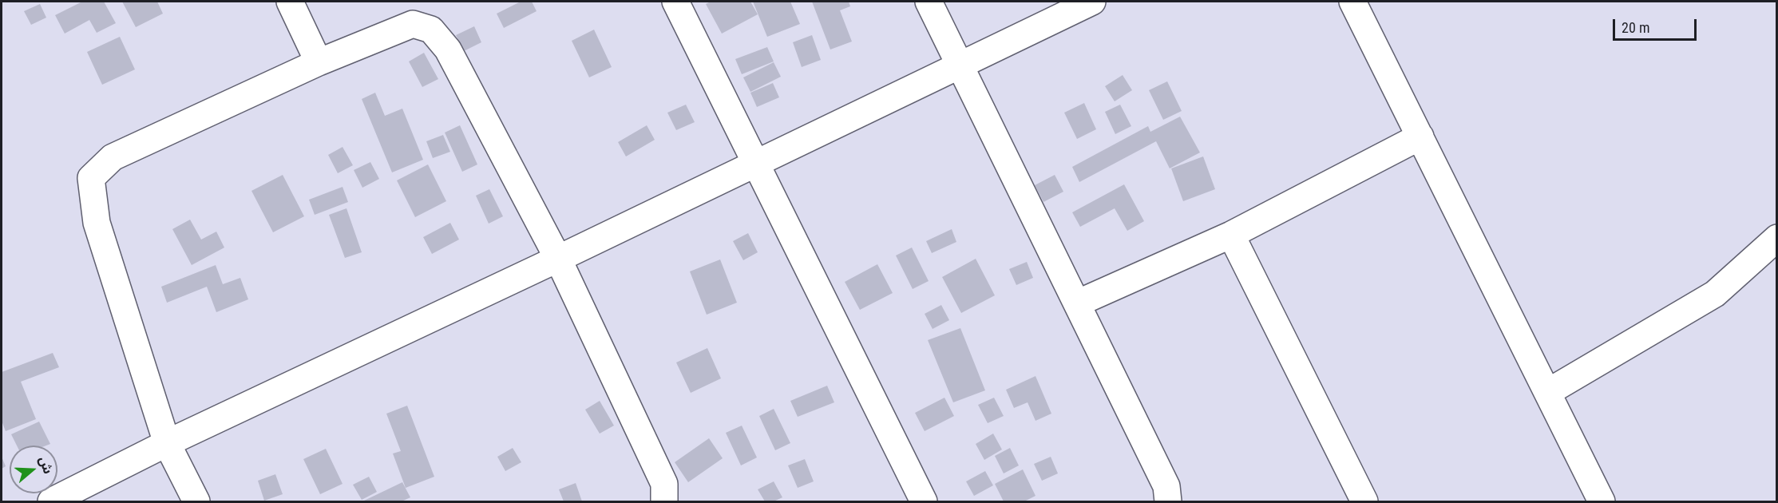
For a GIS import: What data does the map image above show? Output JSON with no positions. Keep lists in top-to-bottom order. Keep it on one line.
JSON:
{"scale_bar":"20 m","north":"right"}
